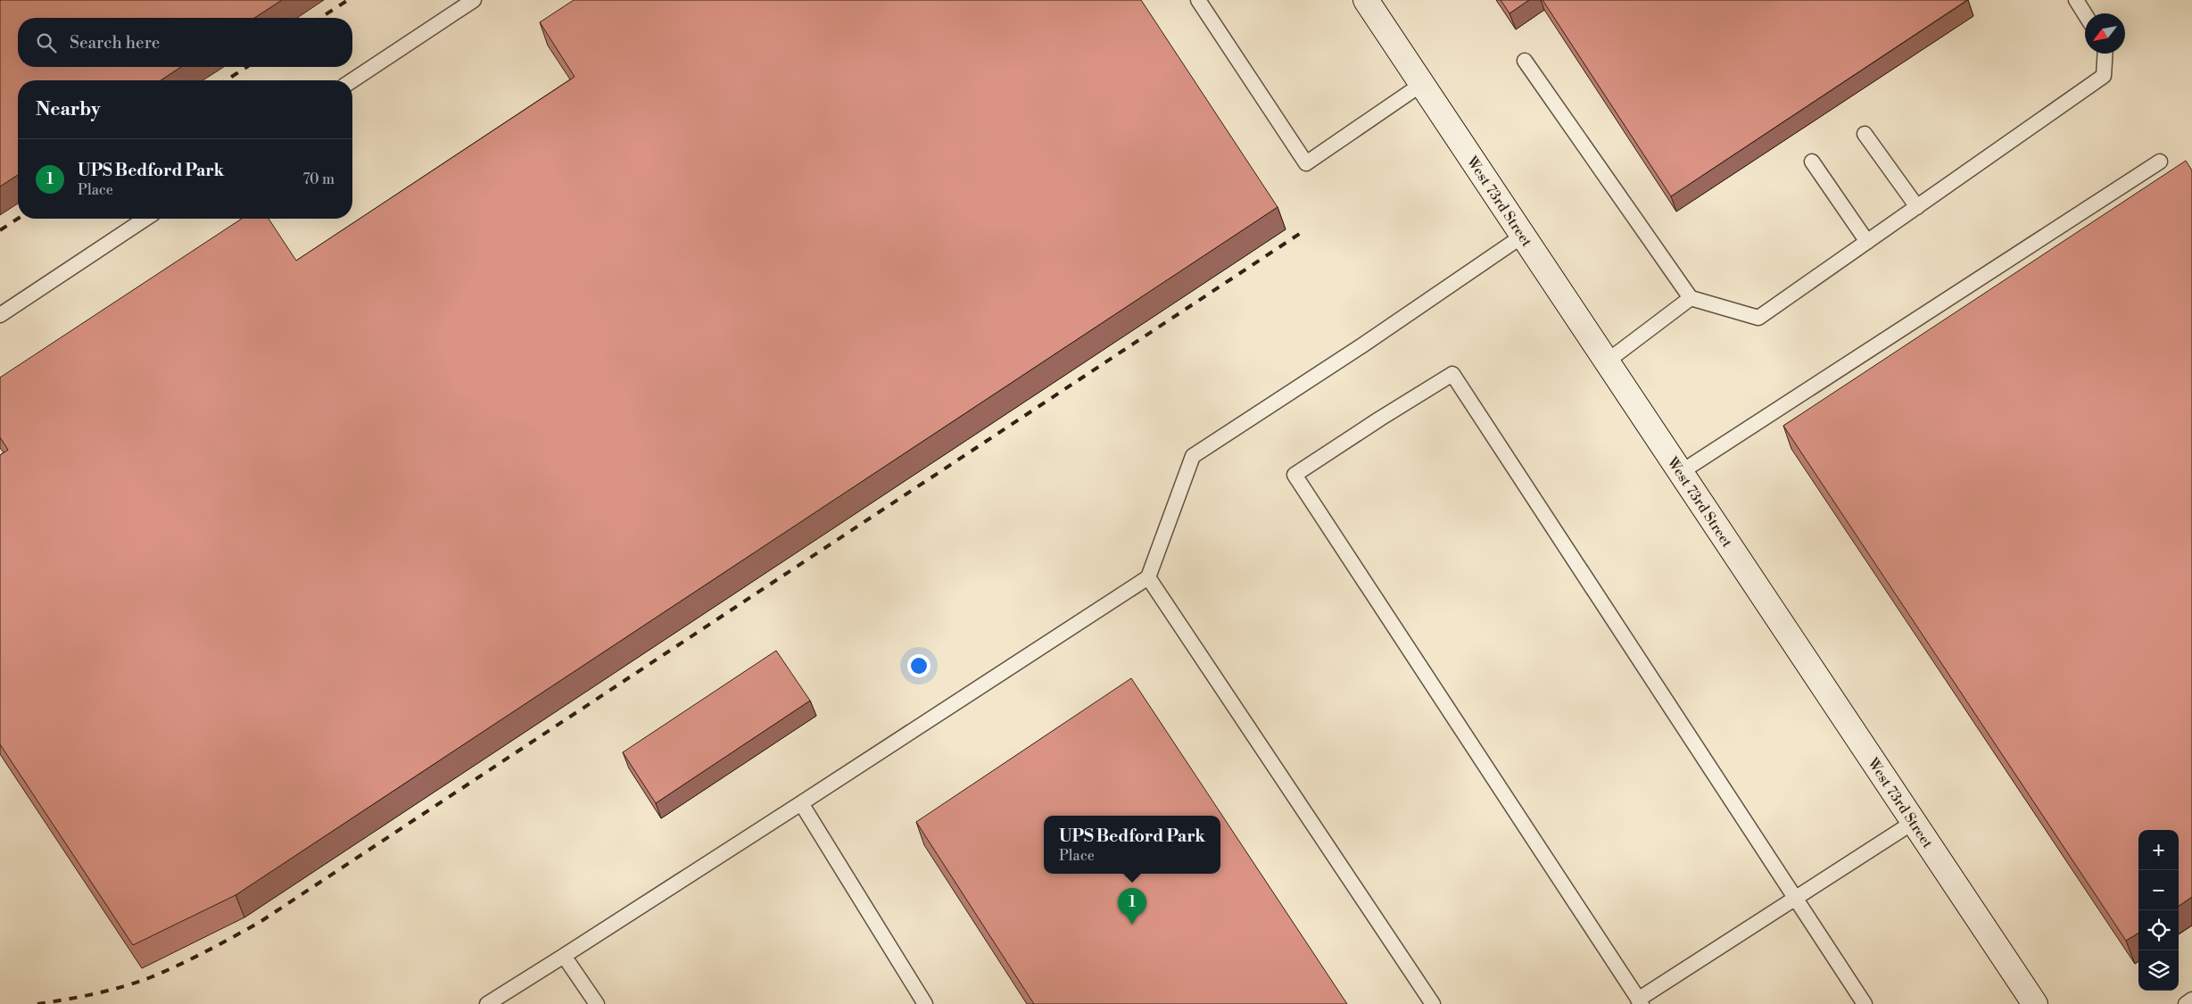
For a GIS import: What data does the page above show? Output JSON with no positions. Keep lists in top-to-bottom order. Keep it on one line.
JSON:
{"streets":{"street":["West 73rd Street"]},"north":"bottom left","page":{"search":"Search here","heading":"Nearby","list":[{"mark":"1","name":"UPS Bedford Park","note":"Place","value":"70 m"}],"popup":["UPS Bedford Park","Place"],"map_buttons":["+","−"],"pins":"1"}}
